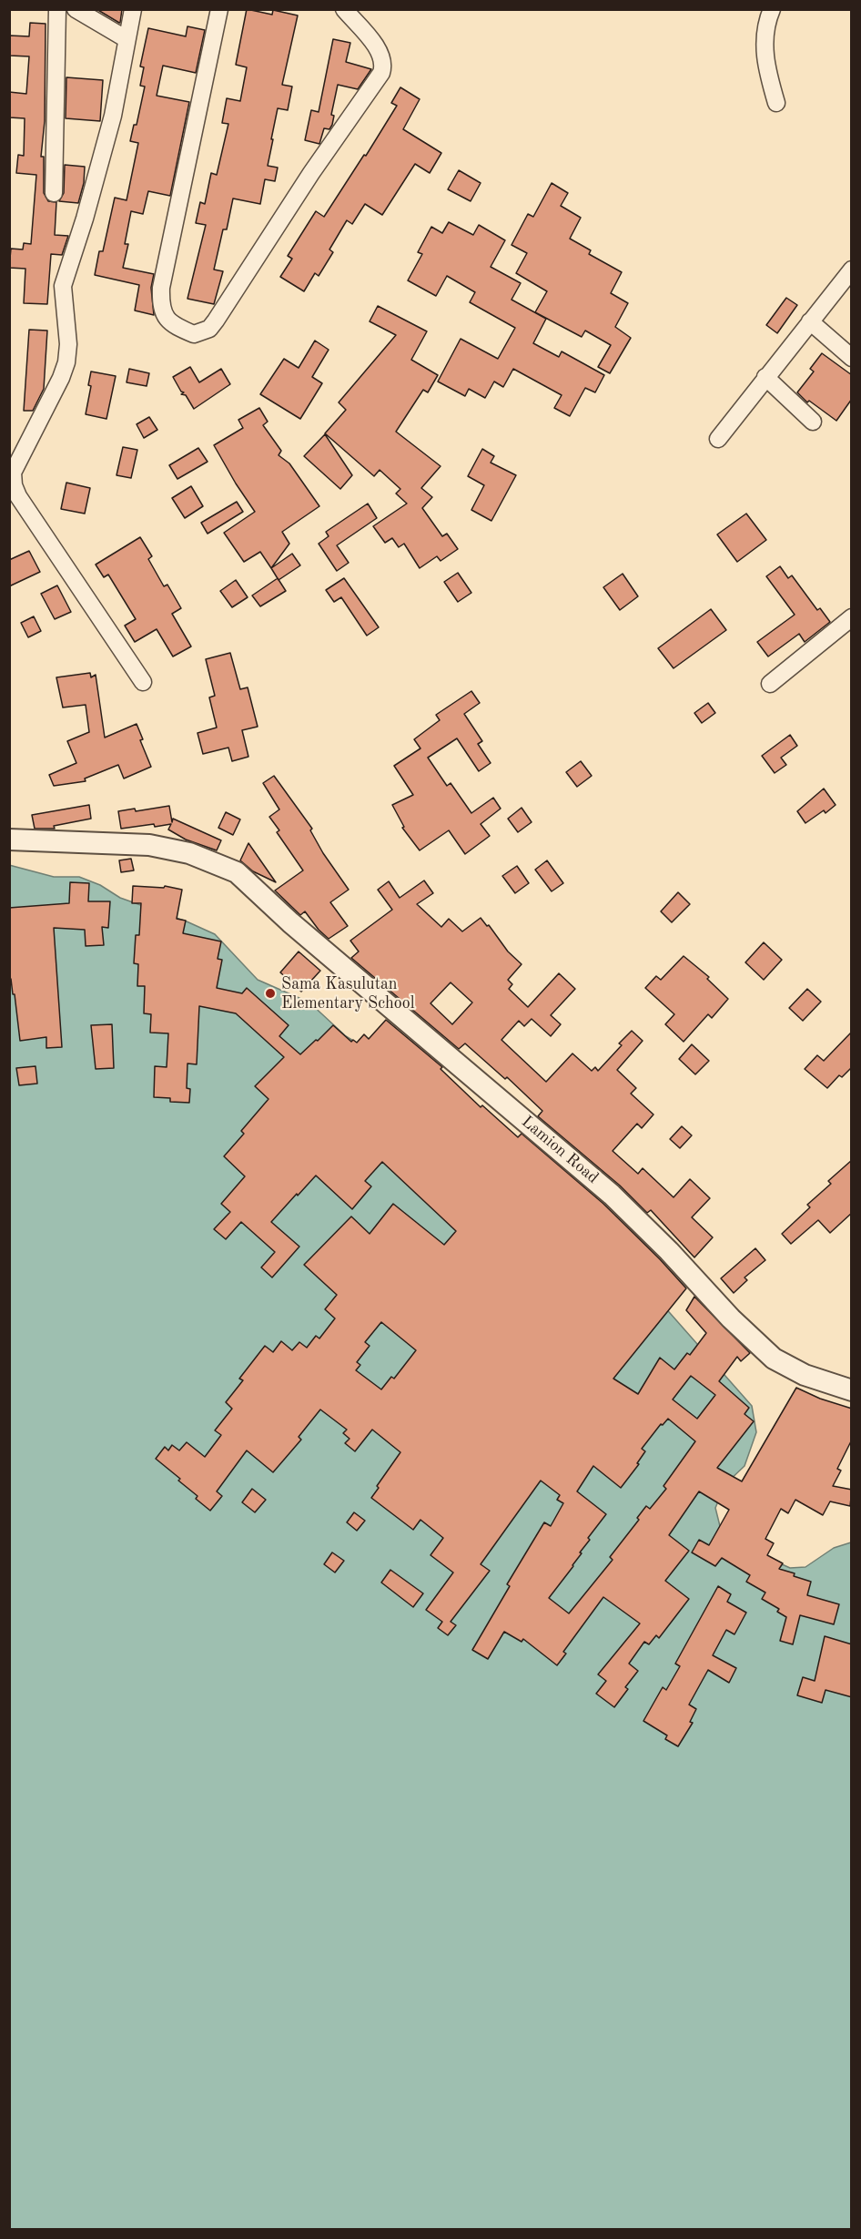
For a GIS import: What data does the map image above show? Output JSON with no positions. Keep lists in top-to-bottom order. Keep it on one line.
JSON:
{"streets":{"street":["Lamion Road"]},"places":["Sama Kasulutan Elementary School"]}
